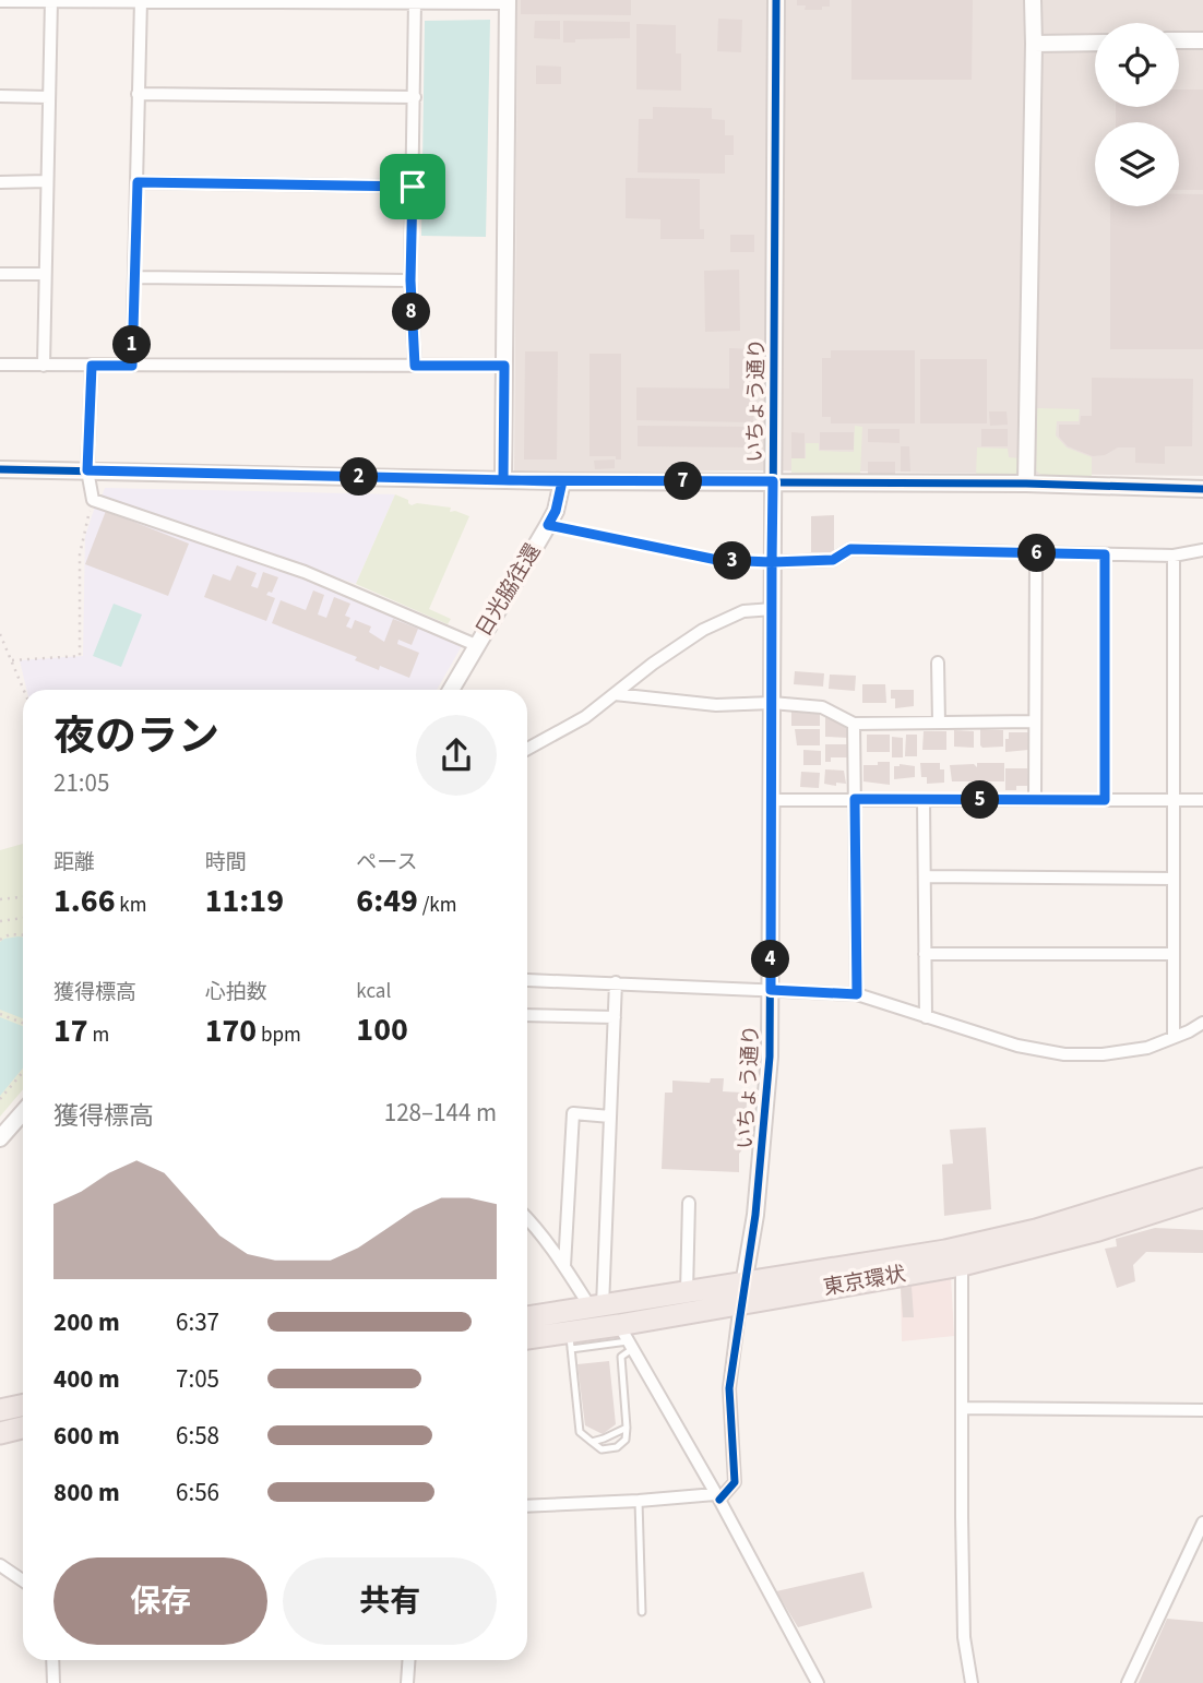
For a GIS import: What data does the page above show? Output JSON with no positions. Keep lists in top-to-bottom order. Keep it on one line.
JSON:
{"streets":{"highway":["東京環状"],"street":["いちょう通り","日光脇往還"]},"crossings":[["いちょう通り","東京環状"]],"page":{"pins":["8","1","2","7","6","3","5","4"],"heading":["夜のラン","21:05"],"stats":[["距離","1.66 km"],["時間","11:19"],["ペース","6:49 /km"],["獲得標高","17 m"],["心拍数","170 bpm"],["kcal","100"]],"chart":["獲得標高","128–144 m"],"list":[{"name":"200 m","note":"6:37"},{"name":"400 m","note":"7:05"},{"name":"600 m","note":"6:58"},{"name":"800 m","note":"6:56"}],"buttons":["保存","共有"]}}
